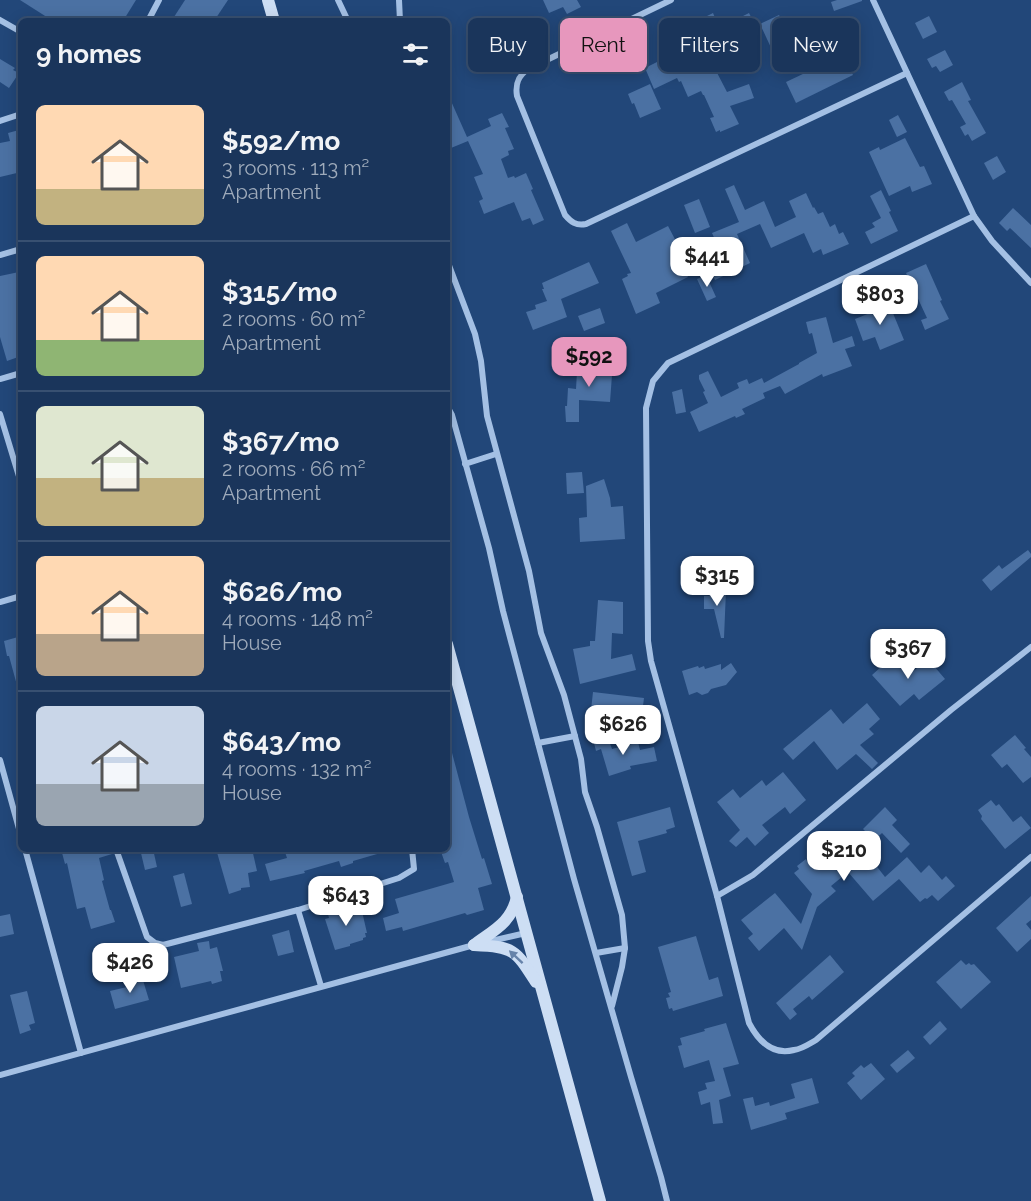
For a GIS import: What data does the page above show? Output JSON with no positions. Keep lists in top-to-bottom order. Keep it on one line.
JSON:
{"page":{"chip":["Buy","Rent","Filters","New"],"heading":"9 homes","list":[{"name":"$592/mo","note":"3 rooms · 113 m² · Apartment"},{"name":"$315/mo","note":"2 rooms · 60 m² · Apartment"},{"name":"$367/mo","note":"2 rooms · 66 m² · Apartment"},{"name":"$626/mo","note":"4 rooms · 148 m² · House"},{"name":"$643/mo","note":"4 rooms · 132 m² · House"}],"price":["$441","$803","$592","$315","$367","$626","$210","$643","$426"]}}
